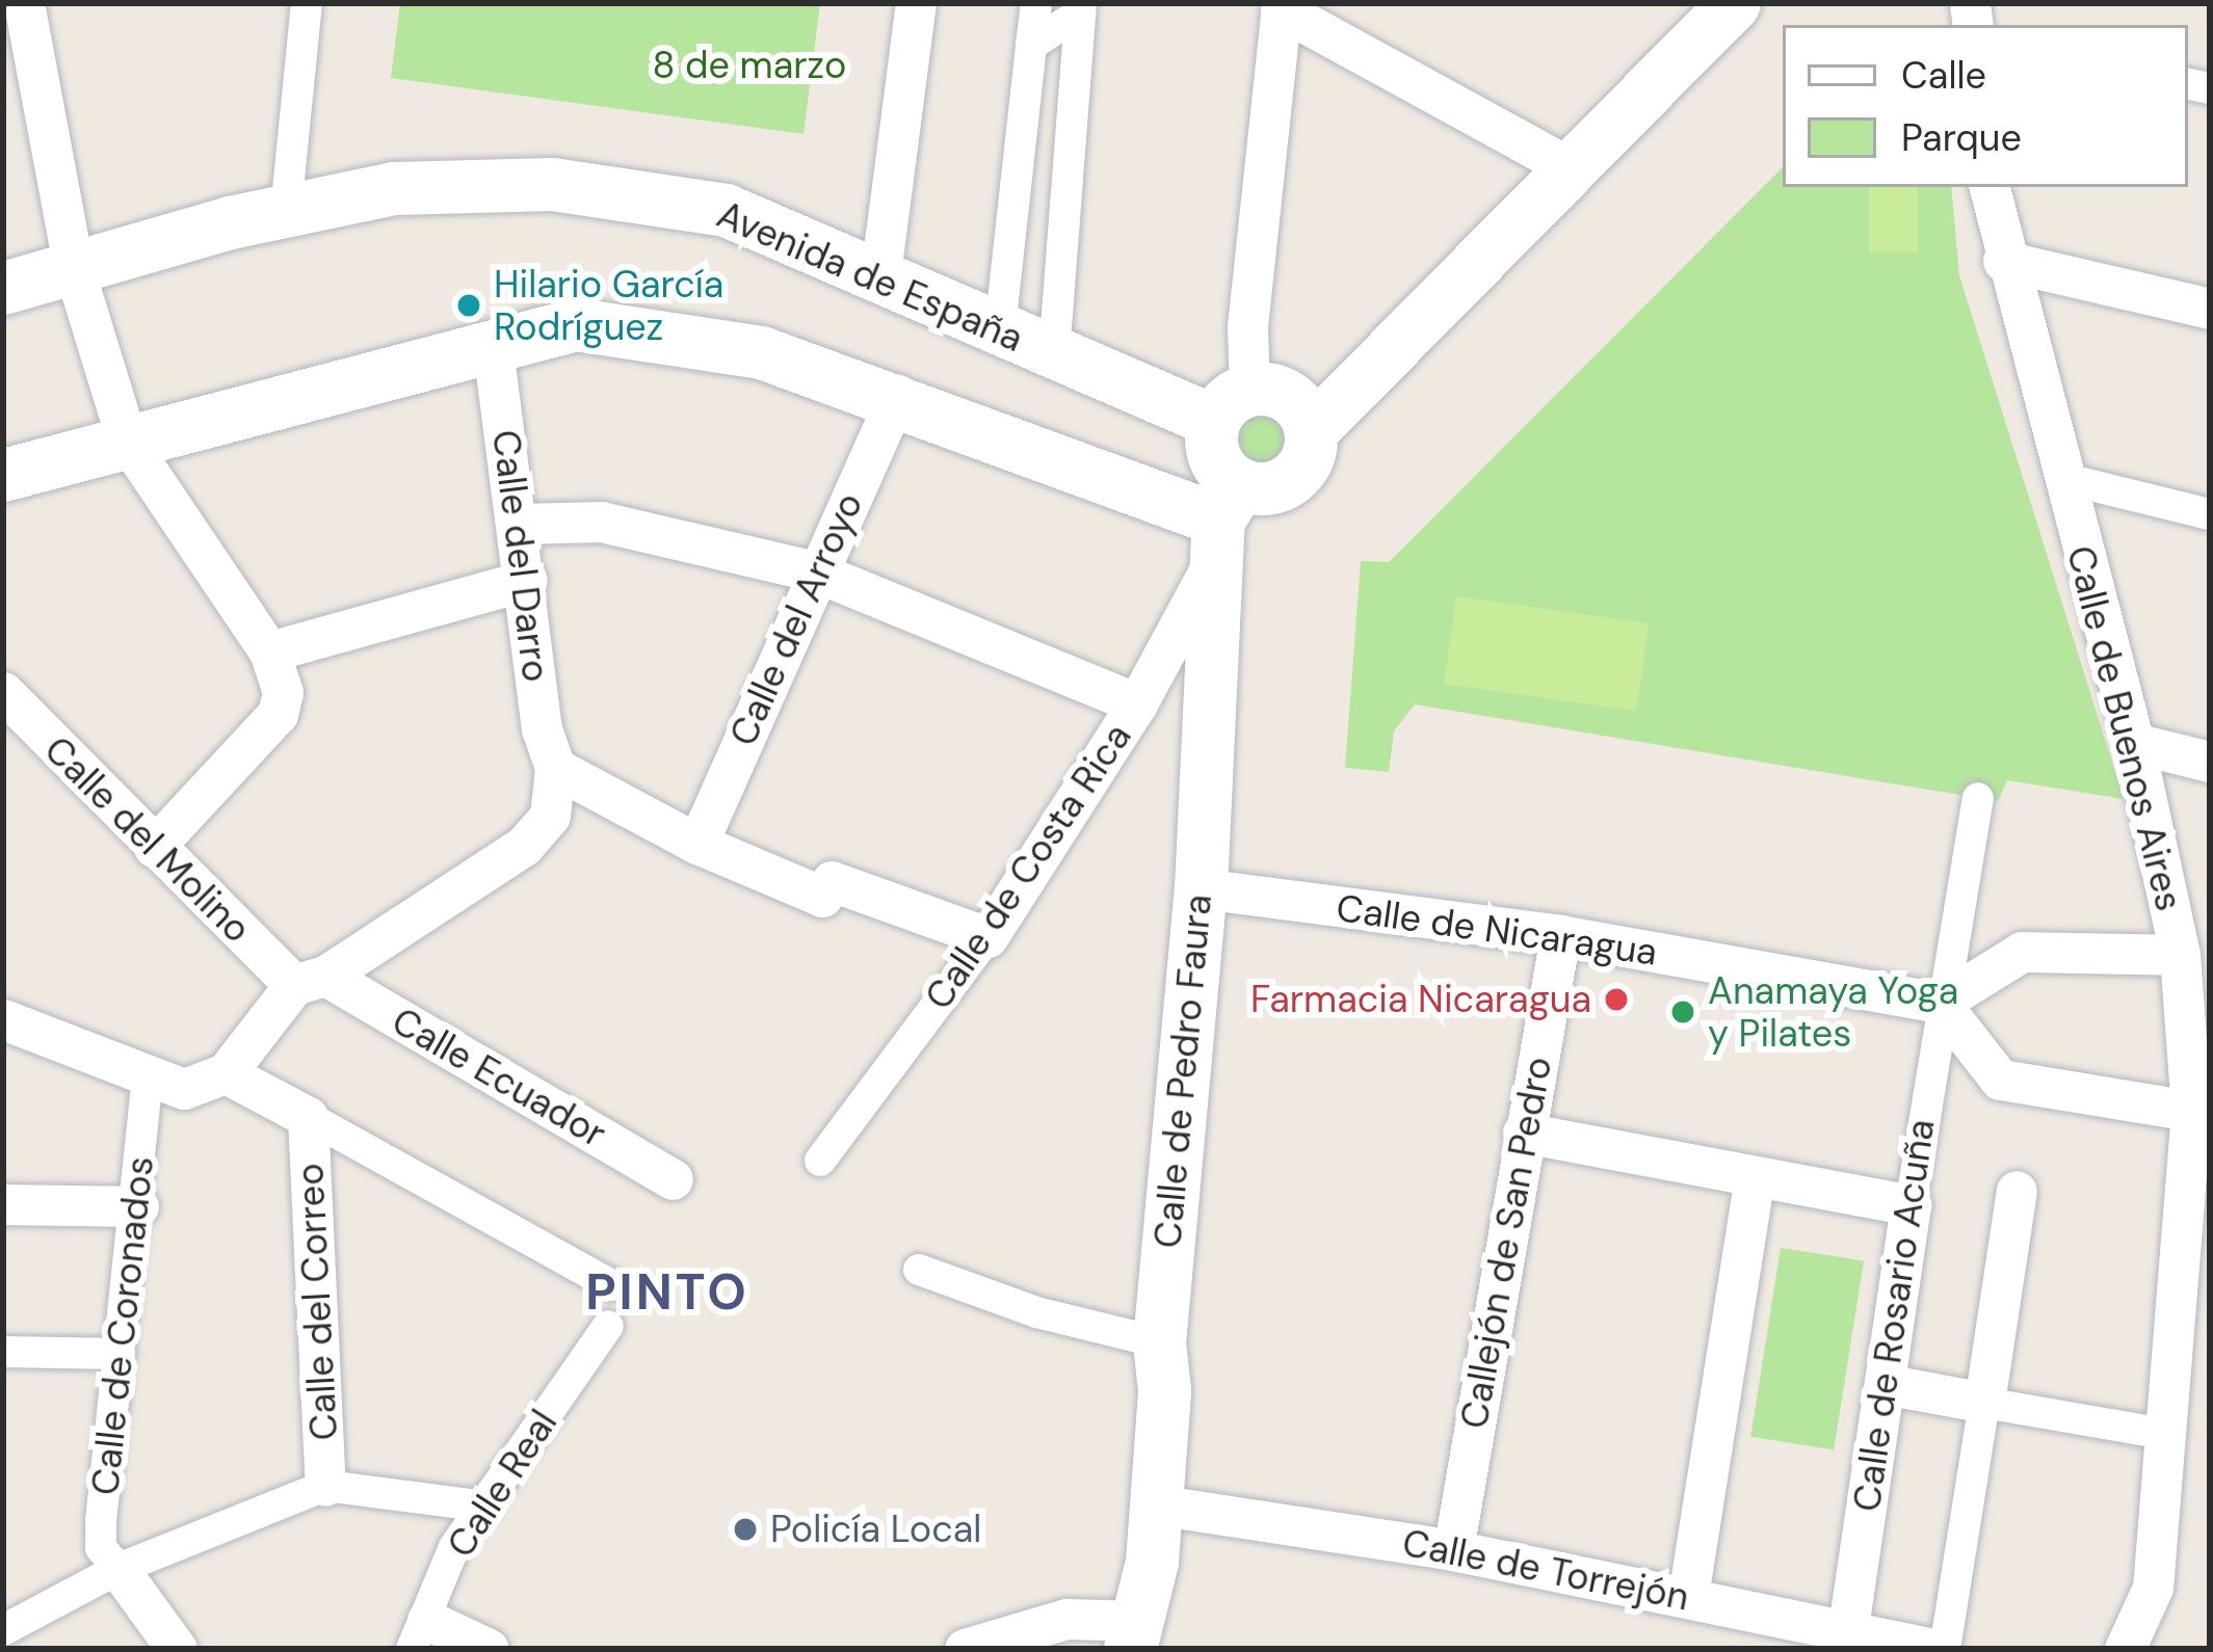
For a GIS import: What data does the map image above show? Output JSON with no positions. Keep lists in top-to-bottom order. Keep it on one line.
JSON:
{"streets":{"street":["Avenida de España","Calle del Darro","Calle del Arroyo","Calle de Buenos Aires","Calle del Molino","Calle de Costa Rica","Calle de Nicaragua","Calle de Pedro Faura","Calle Ecuador","Callejón de San Pedro","Calle del Correo","Calle de Rosario Acuña","Calle de Coronados","Calle Real","Calle de Torrejón"]},"crossings":[["Calle del Molino","Calle Ecuador"],["Calle de Costa Rica","Calle de Pedro Faura"],["Calle de Nicaragua","Calle de Pedro Faura"],["Calle de Nicaragua","Callejón de San Pedro"],["Calle de Nicaragua","Calle de Rosario Acuña"],["Calle de Pedro Faura","Calle de Torrejón"],["Callejón de San Pedro","Calle de Torrejón"],["Calle de Rosario Acuña","Calle de Torrejón"]],"districts":["PINTO"],"parks":["8 de marzo"],"places":["Hilario García Rodríguez","Farmacia Nicaragua","Anamaya Yoga y Pilates","Policía Local"],"legend":["Calle","Parque"]}
